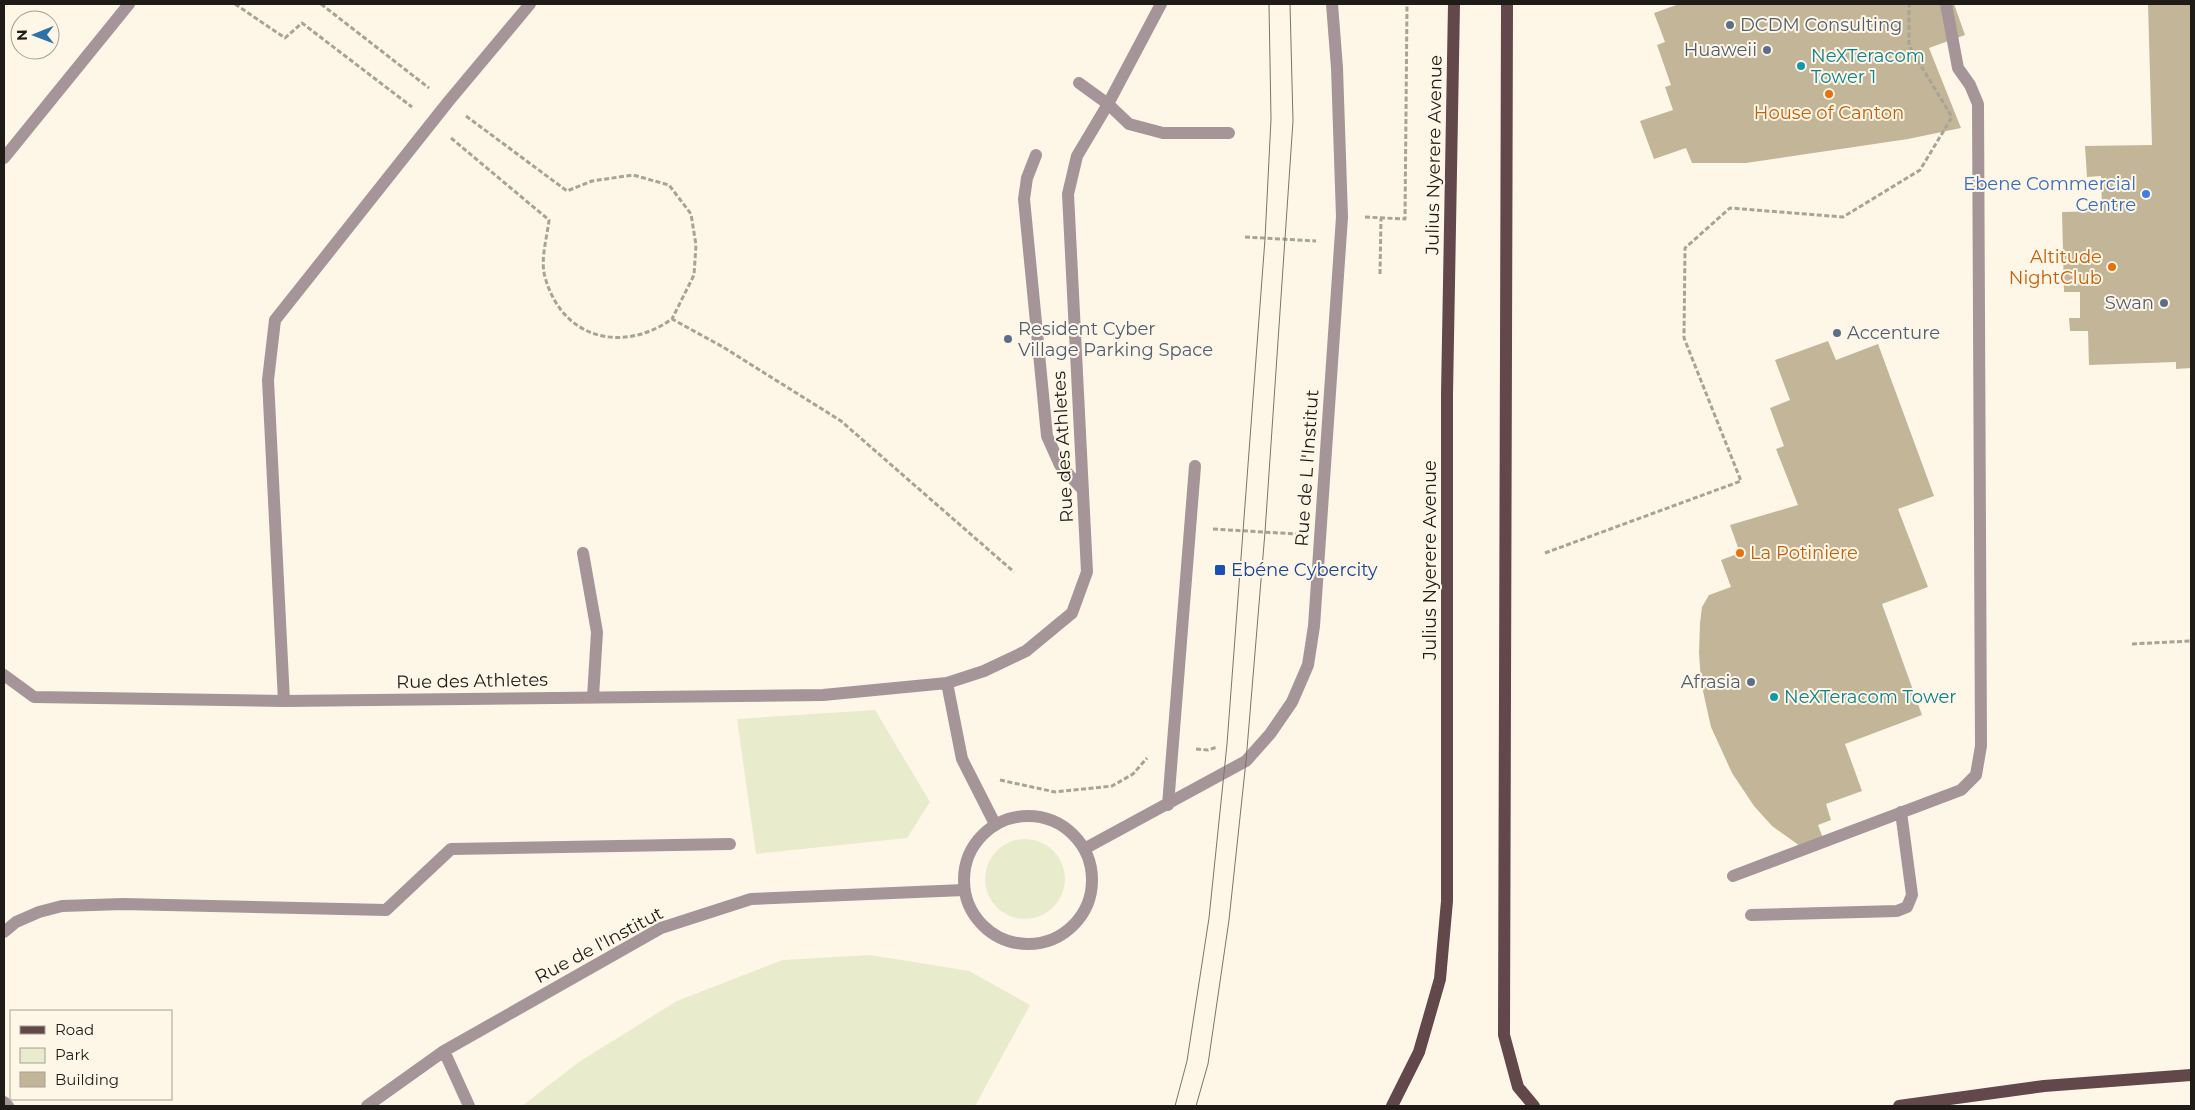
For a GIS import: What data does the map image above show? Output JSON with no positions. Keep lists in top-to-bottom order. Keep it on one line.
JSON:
{"streets":{"main road":["Julius Nyerere Avenue"],"street":["Rue des Athletes","Rue de L l'Institut","Rue de l'Institut"]},"crossings":[["Rue de L l'Institut","Rue de l'Institut"]],"places":{"other":["DCDM Consulting","Huaweii","NeXTeracom Tower 1","House of Canton","Ebene Commercial Centre","Altitude NightClub","Swan","Accenture","Resident Cyber Village Parking Space","La Potiniere","Afrasia","NeXTeracom Tower"],"transit":["Ebéne Cybercity"]},"legend":["Road","Park","Building"],"north":"left"}
